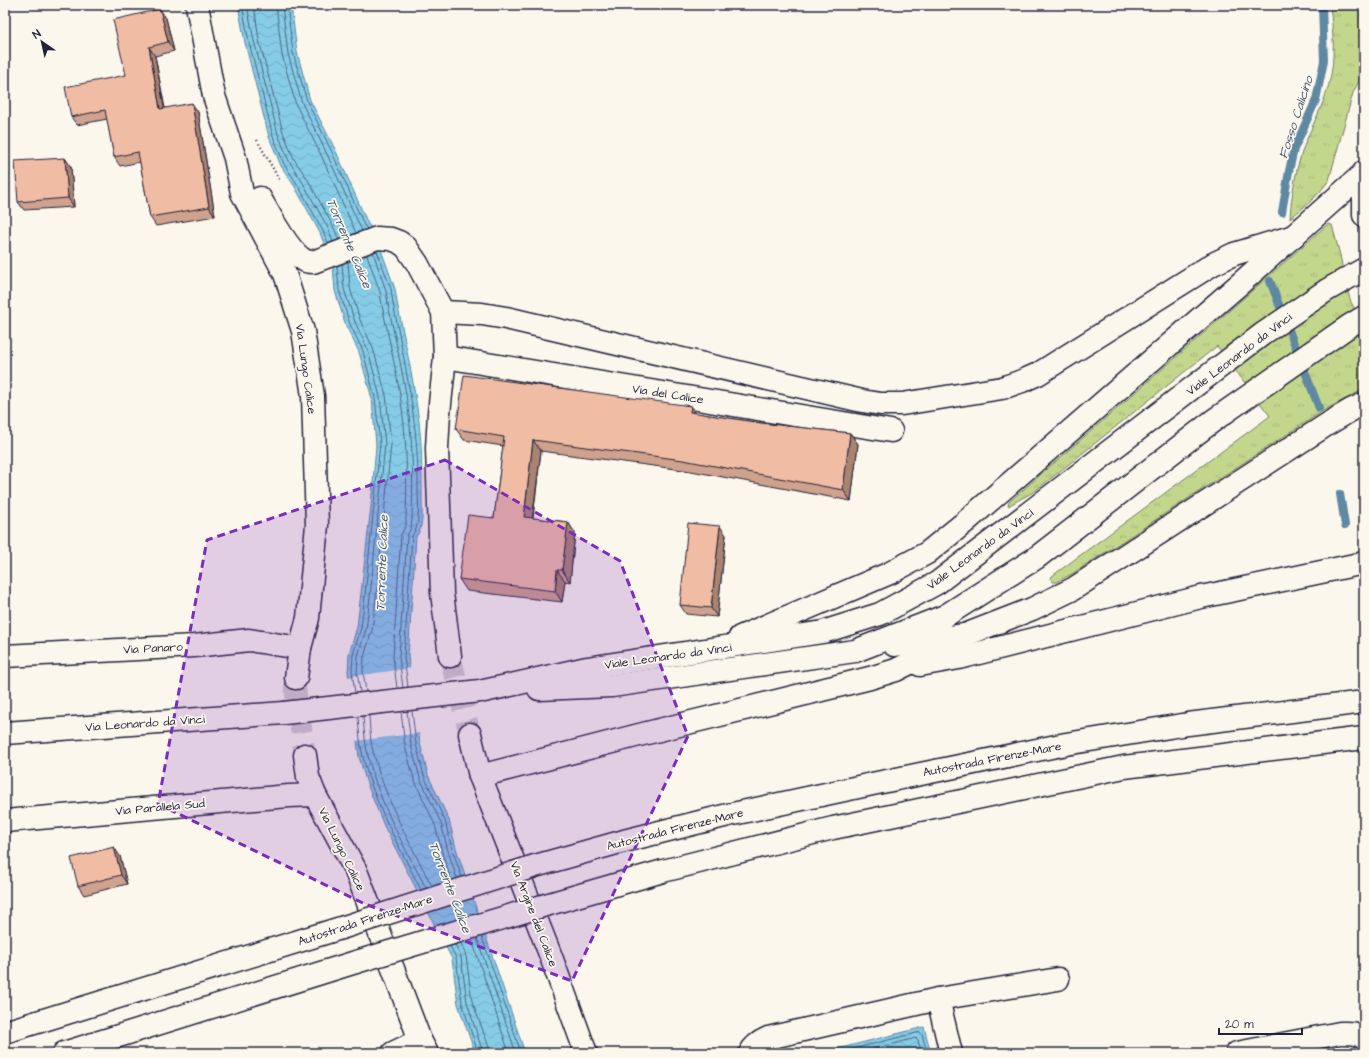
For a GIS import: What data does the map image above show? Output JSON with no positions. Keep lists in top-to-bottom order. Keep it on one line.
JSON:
{"streets":{"main road":["Viale Leonardo da Vinci","Via Lungo Calice","Via del Calice","Via Panaro","Via Leonardo da Vinci","Autostrada Firenze-Mare","Via Parallela Sud","Via Argine del Calice"]},"crossings":[["Viale Leonardo da Vinci","Via Leonardo da Vinci"],["Via Lungo Calice","Via Panaro"],["Via Lungo Calice","Via Parallela Sud"]],"water":["Fosso Calicino","Torrente Calice"],"scale_bar":"20 m","north":"top left"}
